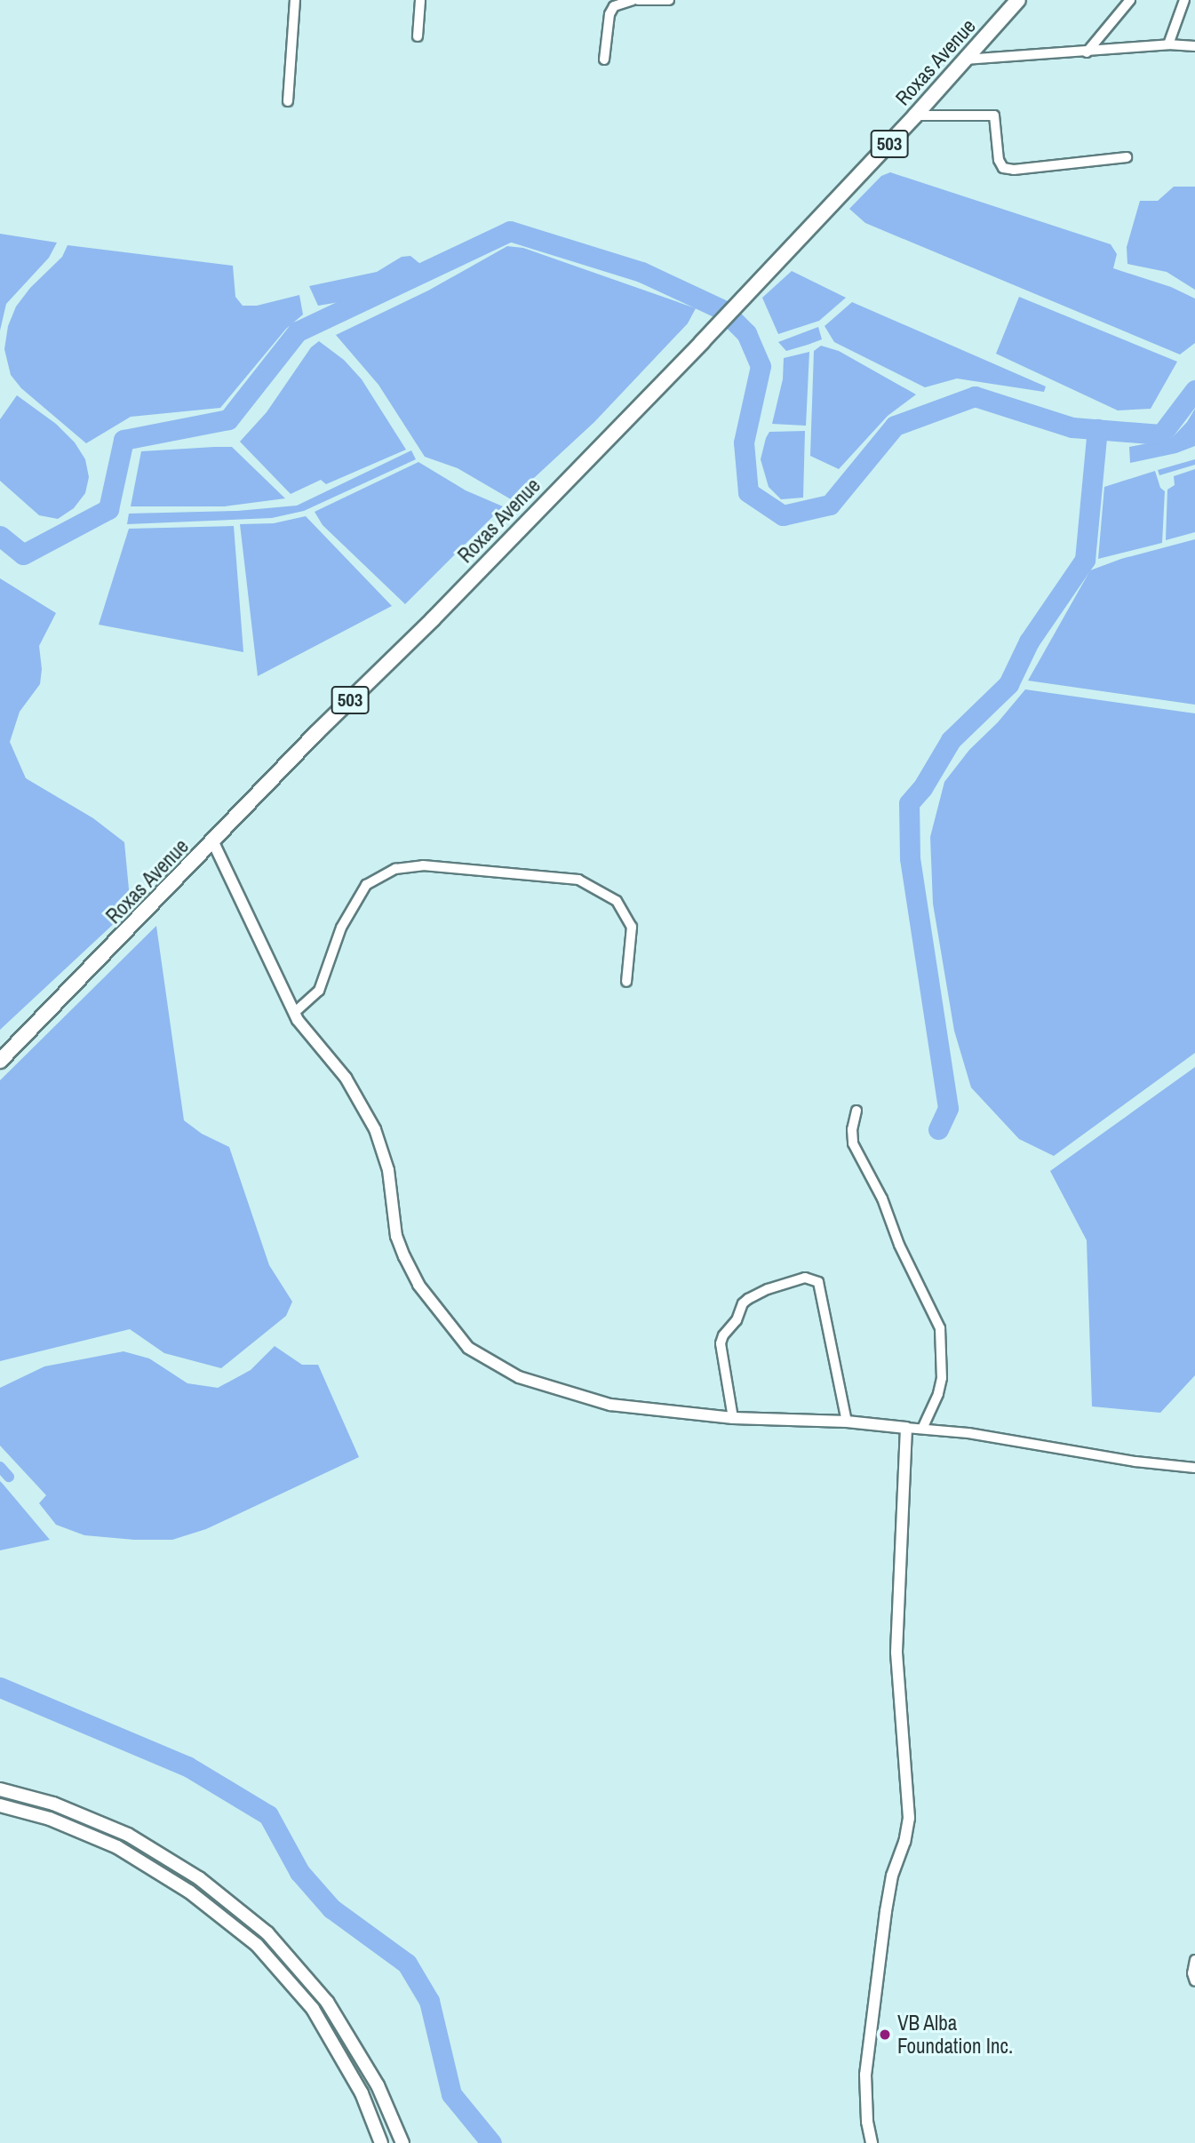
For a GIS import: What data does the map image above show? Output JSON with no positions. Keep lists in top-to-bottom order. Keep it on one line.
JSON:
{"streets":{"main road":["Roxas Avenue","503"]},"places":["VB Alba Foundation Inc."]}
